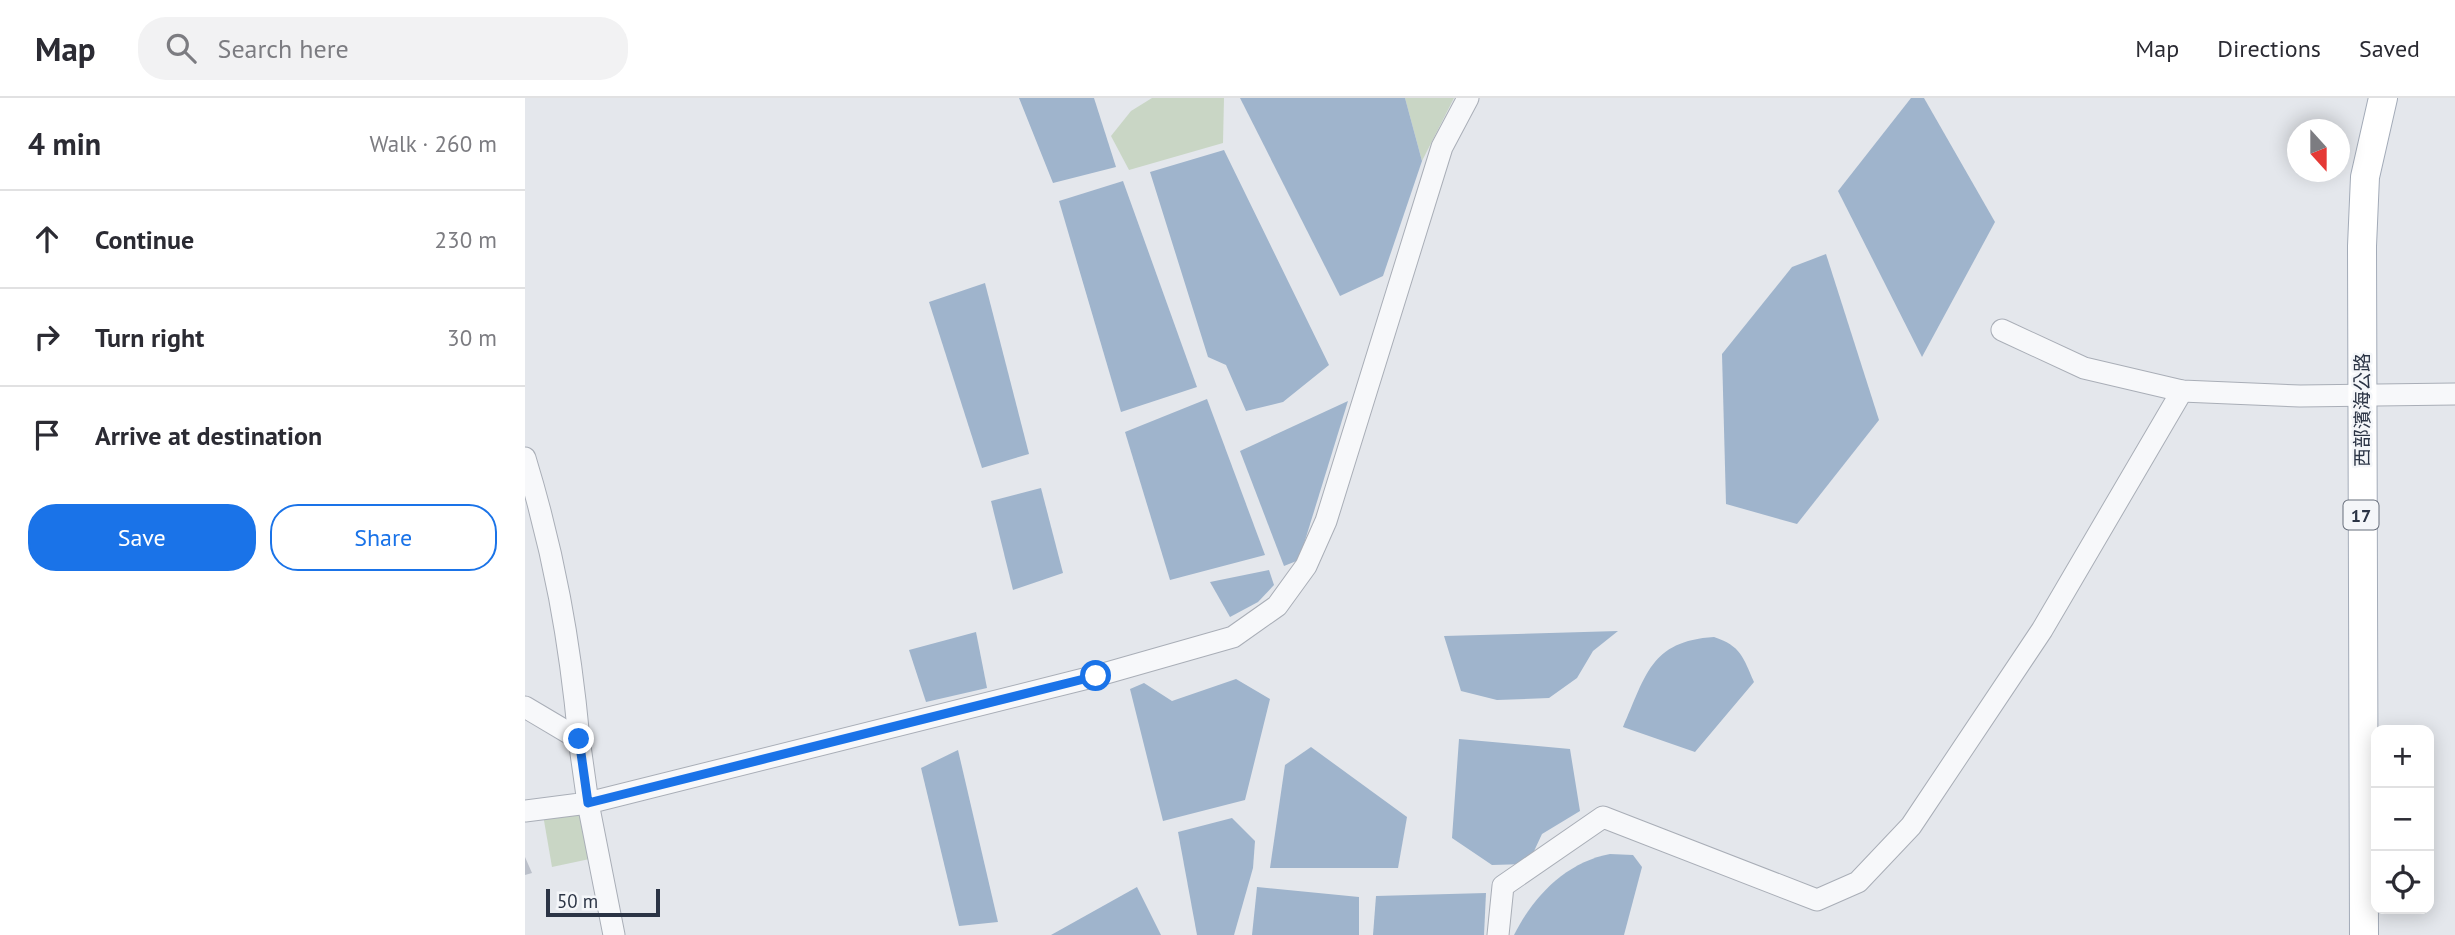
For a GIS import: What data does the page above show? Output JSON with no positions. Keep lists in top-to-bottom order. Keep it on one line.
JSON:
{"streets":{"main road":["西部濱海公路","17"]},"scale_bar":"50 m","north":"bottom","page":{"header":"Map","search":"Search here","nav":["Map","Directions","Saved"],"heading":["4 min","Walk · 260 m"],"list":[["Continue","230 m"],["Turn right","30 m"],"Arrive at destination"],"buttons":["Save","Share"],"map_buttons":["+","−"],"scale":"50 m"}}
